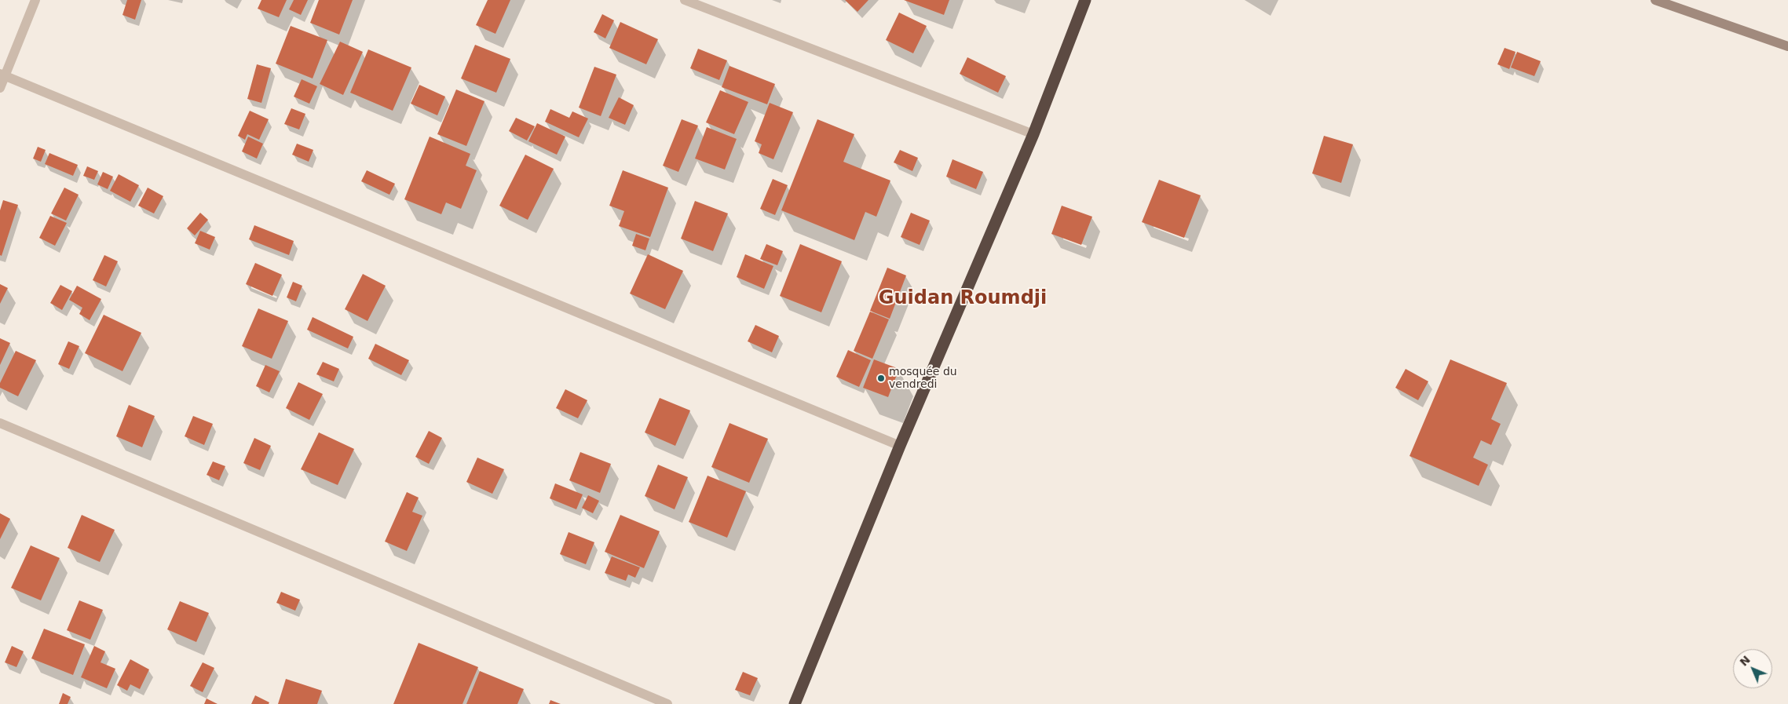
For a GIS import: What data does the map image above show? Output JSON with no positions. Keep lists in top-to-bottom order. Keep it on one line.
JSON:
{"districts":["Guidan Roumdji"],"places":["mosquée du vendredi"],"north":"top left"}
